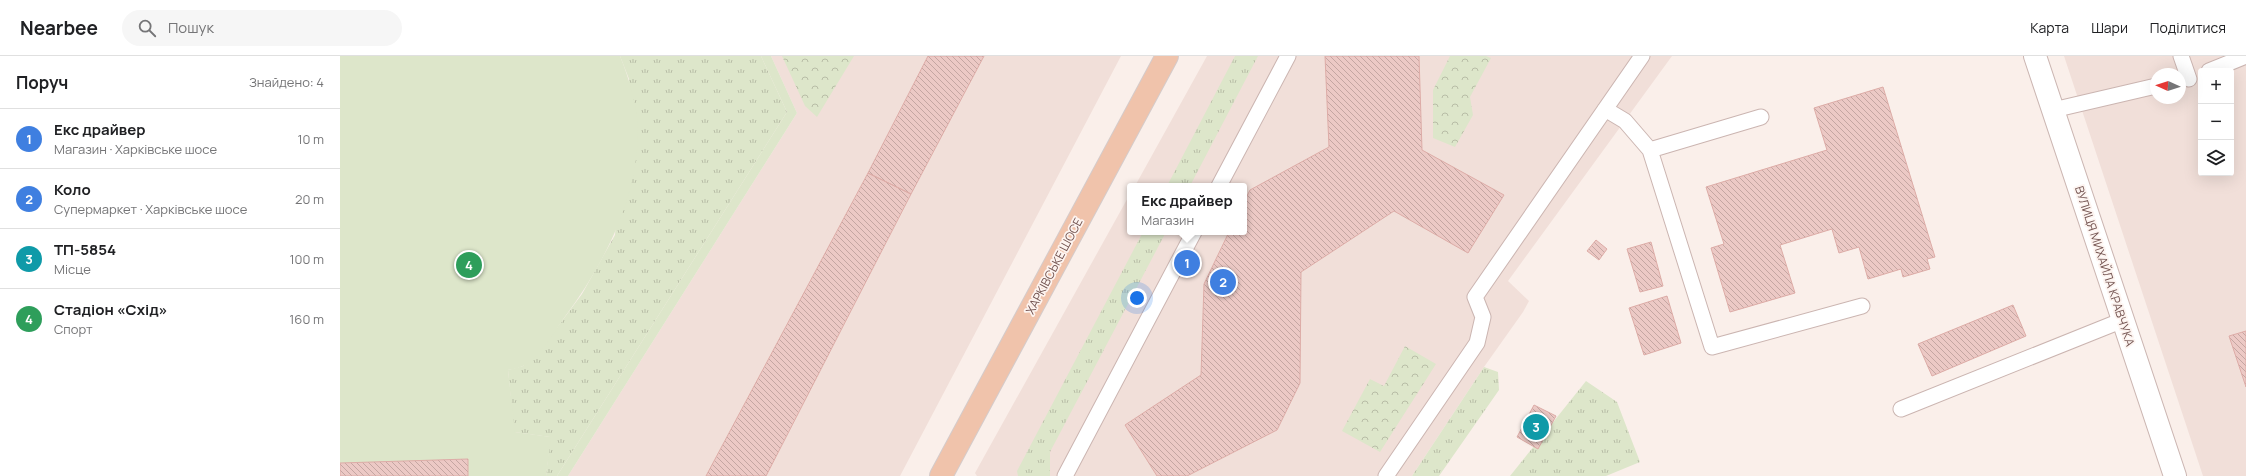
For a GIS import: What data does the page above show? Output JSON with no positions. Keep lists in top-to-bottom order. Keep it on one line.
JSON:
{"streets":{"main road":["ХАРКІВСЬКЕ ШОСЕ"],"street":["ВУЛИЦЯ МИХАЙЛА КРАВЧУКА"]},"north":"left","page":{"header":"Nearbee","search":"Пошук","nav":["Карта","Шари","Поділитися"],"heading":["Поруч","Знайдено: 4"],"map_buttons":["+","−"],"list":[{"mark":"1","name":"Екс драйвер","note":"Магазин · Харківське шосе","value":"10 m"},{"mark":"2","name":"Коло","note":"Супермаркет · Харківське шосе","value":"20 m"},{"mark":"3","name":"ТП-5854","note":"Місце","value":"100 m"},{"mark":"4","name":"Стадіон «Схід»","note":"Спорт","value":"160 m"}],"popup":["Екс драйвер","Магазин"],"pins":["1","4","2","3"]}}
